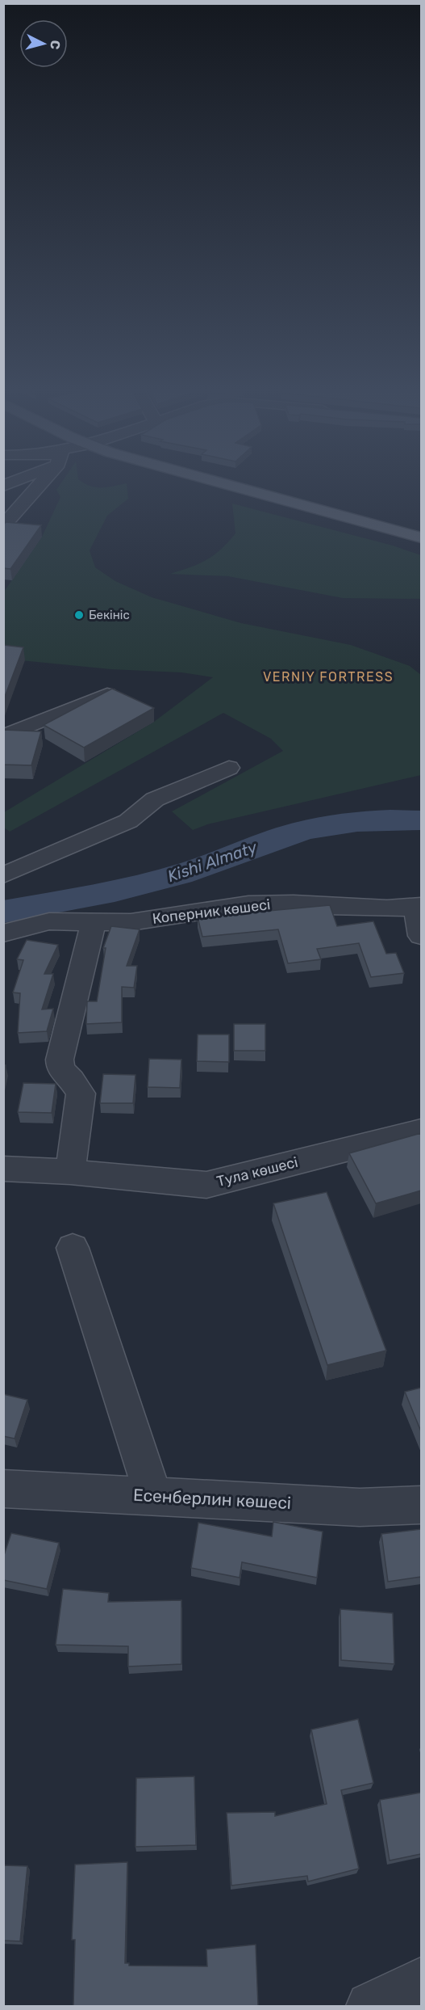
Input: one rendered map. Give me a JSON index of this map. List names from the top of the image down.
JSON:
{
  "streets": {
    "street": ["Коперник көшесі", "Тула көшесі", "Есенберлин көшесі"]
  },
  "districts": ["VERNIY FORTRESS"],
  "water": ["Kіshі Almaty"],
  "places": ["Бекініс"],
  "north": "right"
}
